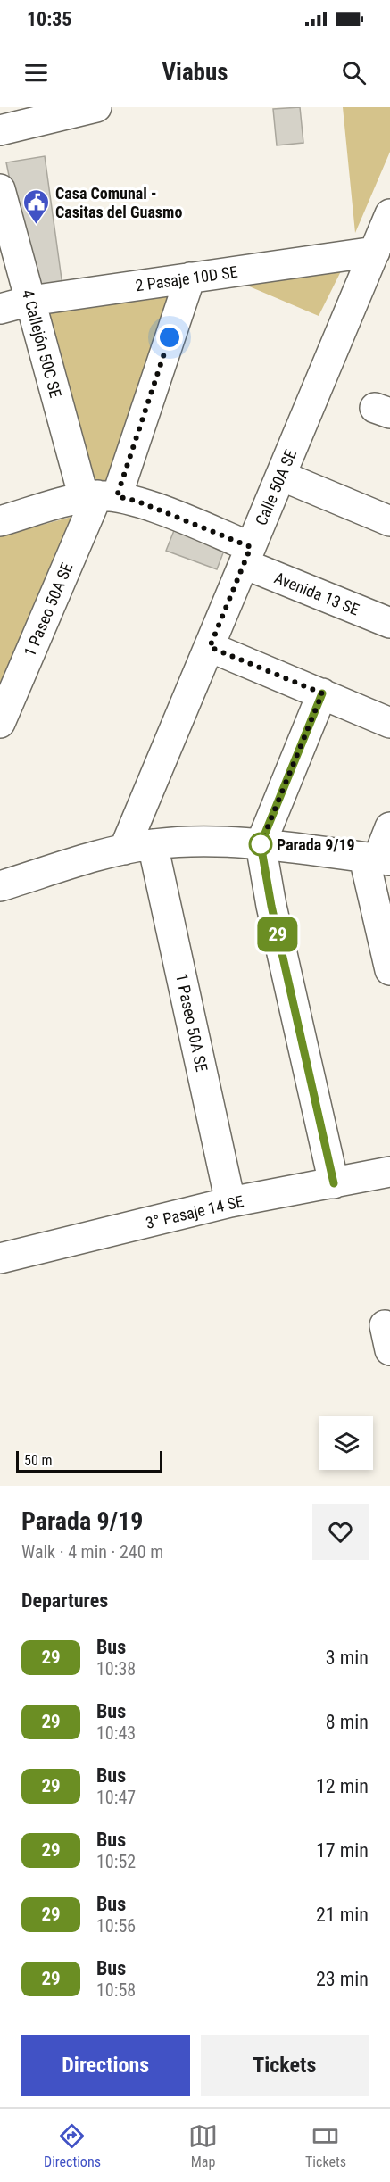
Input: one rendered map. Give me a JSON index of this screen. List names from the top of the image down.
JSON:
{
  "streets": {
    "street": [
      "2 Pasaje 10D SE",
      "4 Callejón 50C SE",
      "Calle 50A SE",
      "Avenida 13 SE",
      "1 Paseo 50A SE",
      "3° Pasaje 14 SE"
    ]
  },
  "crossings": [
    ["2 Pasaje 10D SE", "4 Callejón 50C SE"],
    ["2 Pasaje 10D SE", "Calle 50A SE"],
    ["2 Pasaje 10D SE", "1 Paseo 50A SE"],
    ["4 Callejón 50C SE", "Avenida 13 SE"],
    ["4 Callejón 50C SE", "1 Paseo 50A SE"],
    ["Calle 50A SE", "Avenida 13 SE"],
    ["Avenida 13 SE", "1 Paseo 50A SE"],
    ["1 Paseo 50A SE", "3° Pasaje 14 SE"]
  ],
  "places": {
    "public building": ["Casa Comunal - Casitas del Guasmo"],
    "other": ["Parada 9/19"]
  },
  "lines": ["bus line 29"],
  "scale_bar": "50 m",
  "page": {
    "status": "10:35",
    "header": "Viabus",
    "on_map": "29",
    "scale": "50 m",
    "heading": [
      ["Parada 9/19", "Walk · 4 min · 240 m"],
      "Departures"
    ],
    "list": [
      {
        "mark": "29",
        "name": "Bus",
        "note": "10:38",
        "value": "3 min"
      },
      {
        "mark": "29",
        "name": "Bus",
        "note": "10:43",
        "value": "8 min"
      },
      {
        "mark": "29",
        "name": "Bus",
        "note": "10:47",
        "value": "12 min"
      },
      {
        "mark": "29",
        "name": "Bus",
        "note": "10:52",
        "value": "17 min"
      },
      {
        "mark": "29",
        "name": "Bus",
        "note": "10:56",
        "value": "21 min"
      },
      {
        "mark": "29",
        "name": "Bus",
        "note": "10:58",
        "value": "23 min"
      }
    ],
    "buttons": ["Directions", "Tickets"],
    "tabs": ["Directions", "Map", "Tickets"]
  }
}
